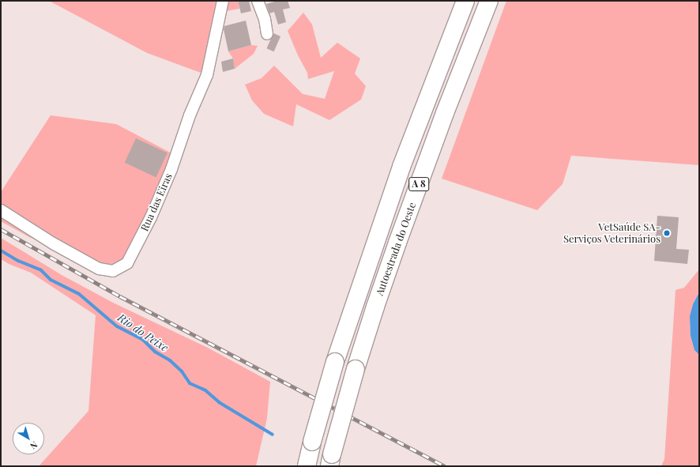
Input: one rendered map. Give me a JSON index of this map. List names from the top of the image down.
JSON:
{
  "streets": {
    "highway": ["A 8", "Autoestrada do Oeste"],
    "street": ["Rua das Eiras"]
  },
  "water": ["Rio do Peixe"],
  "places": ["VetSaúde SA- Serviços Veterinários"],
  "north": "bottom right"
}
